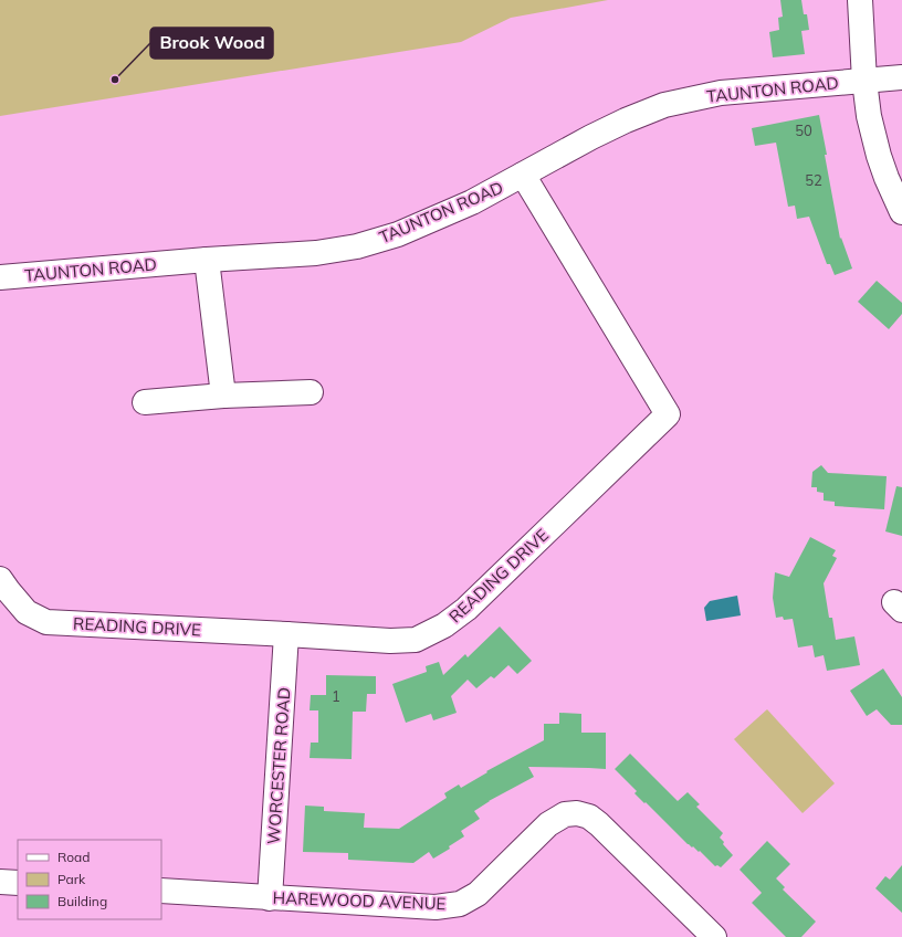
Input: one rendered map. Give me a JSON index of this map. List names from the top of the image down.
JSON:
{
  "streets": {
    "street": [
      "TAUNTON ROAD",
      "READING DRIVE",
      "WORCESTER ROAD",
      "HAREWOOD AVENUE"
    ]
  },
  "crossings": [
    ["TAUNTON ROAD", "READING DRIVE"],
    ["READING DRIVE", "WORCESTER ROAD"],
    ["WORCESTER ROAD", "HAREWOOD AVENUE"]
  ],
  "places": ["Brook Wood"],
  "house_numbers": ["50", "52", "1"],
  "legend": ["Road", "Park", "Building"]
}
